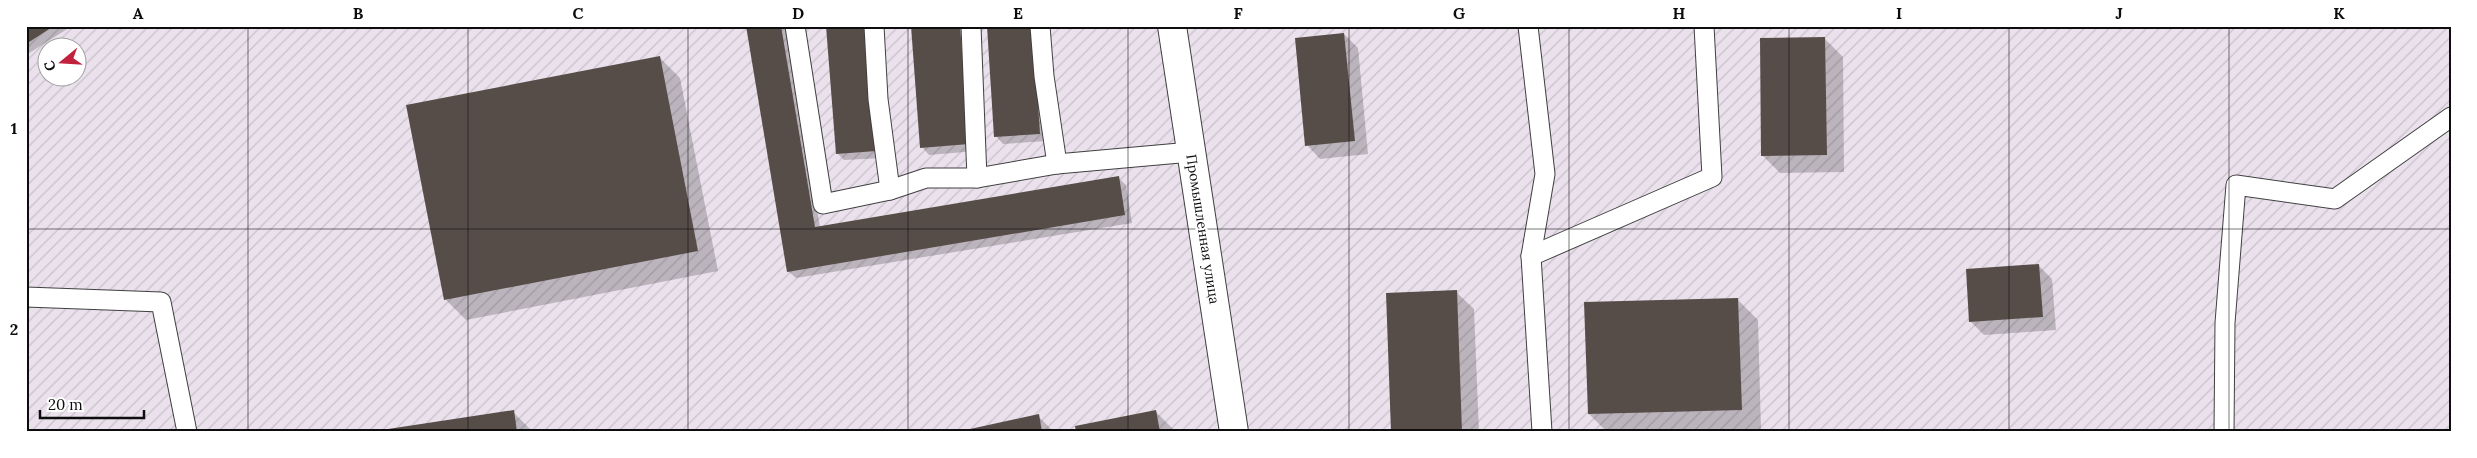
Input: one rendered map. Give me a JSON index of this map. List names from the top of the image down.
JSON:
{
  "streets": {
    "street": ["Промышленная улица"]
  },
  "scale_bar": "20 m",
  "north": "left",
  "grid": {
    "columns": [
      "A",
      "B",
      "C",
      "D",
      "E",
      "F",
      "G",
      "H",
      "I",
      "J",
      "K"
    ],
    "rows": ["1", "2"]
  }
}
